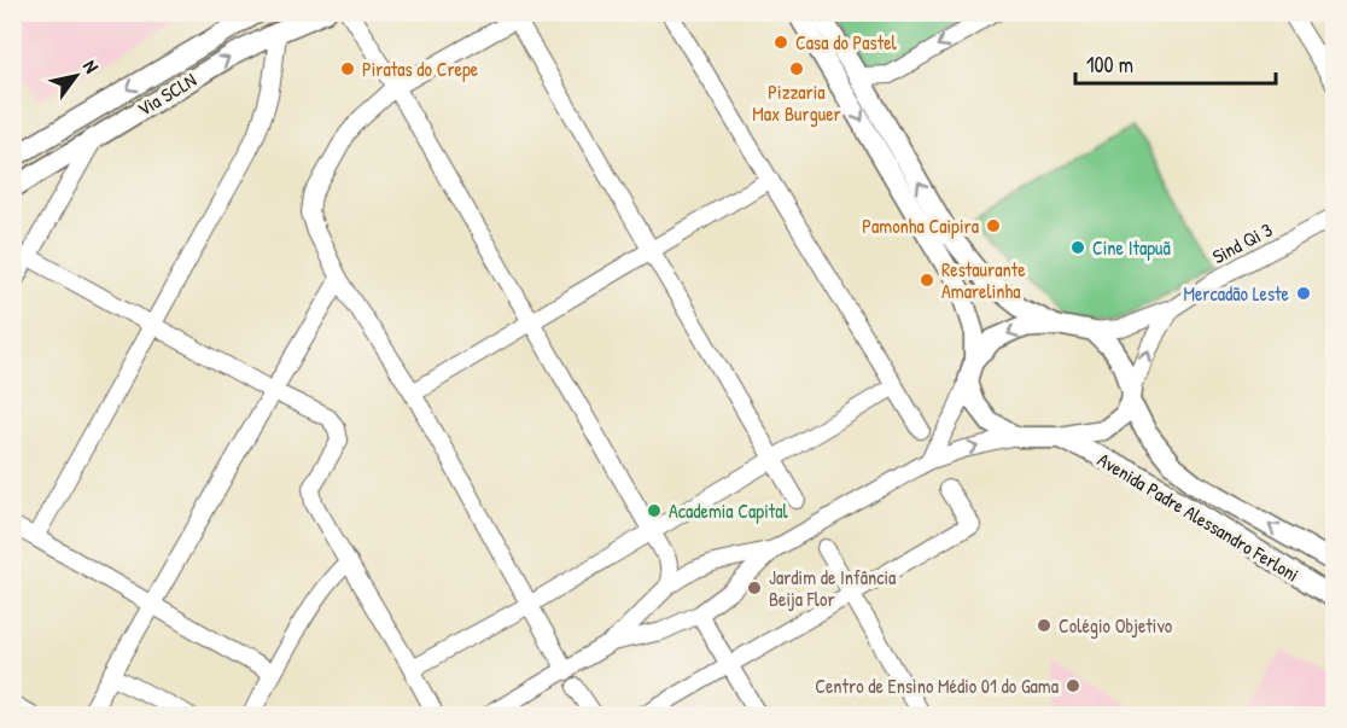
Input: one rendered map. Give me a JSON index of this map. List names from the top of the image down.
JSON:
{
  "streets": {
    "main road": ["Via SCLN", "Avenida Padre Alessandro Ferloni"],
    "street": ["Sind Qi 3"]
  },
  "places": [
    "Casa do Pastel",
    "Piratas do Crepe",
    "Pizzaria Max Burguer",
    "Pamonha Caipira",
    "Cine Itapuã",
    "Restaurante Amarelinha",
    "Mercadão Leste",
    "Academia Capital",
    "Jardim de Infância Beija Flor",
    "Colégio Objetivo",
    "Centro de Ensino Médio 01 do Gama"
  ],
  "scale_bar": "100 m",
  "north": "top right"
}
